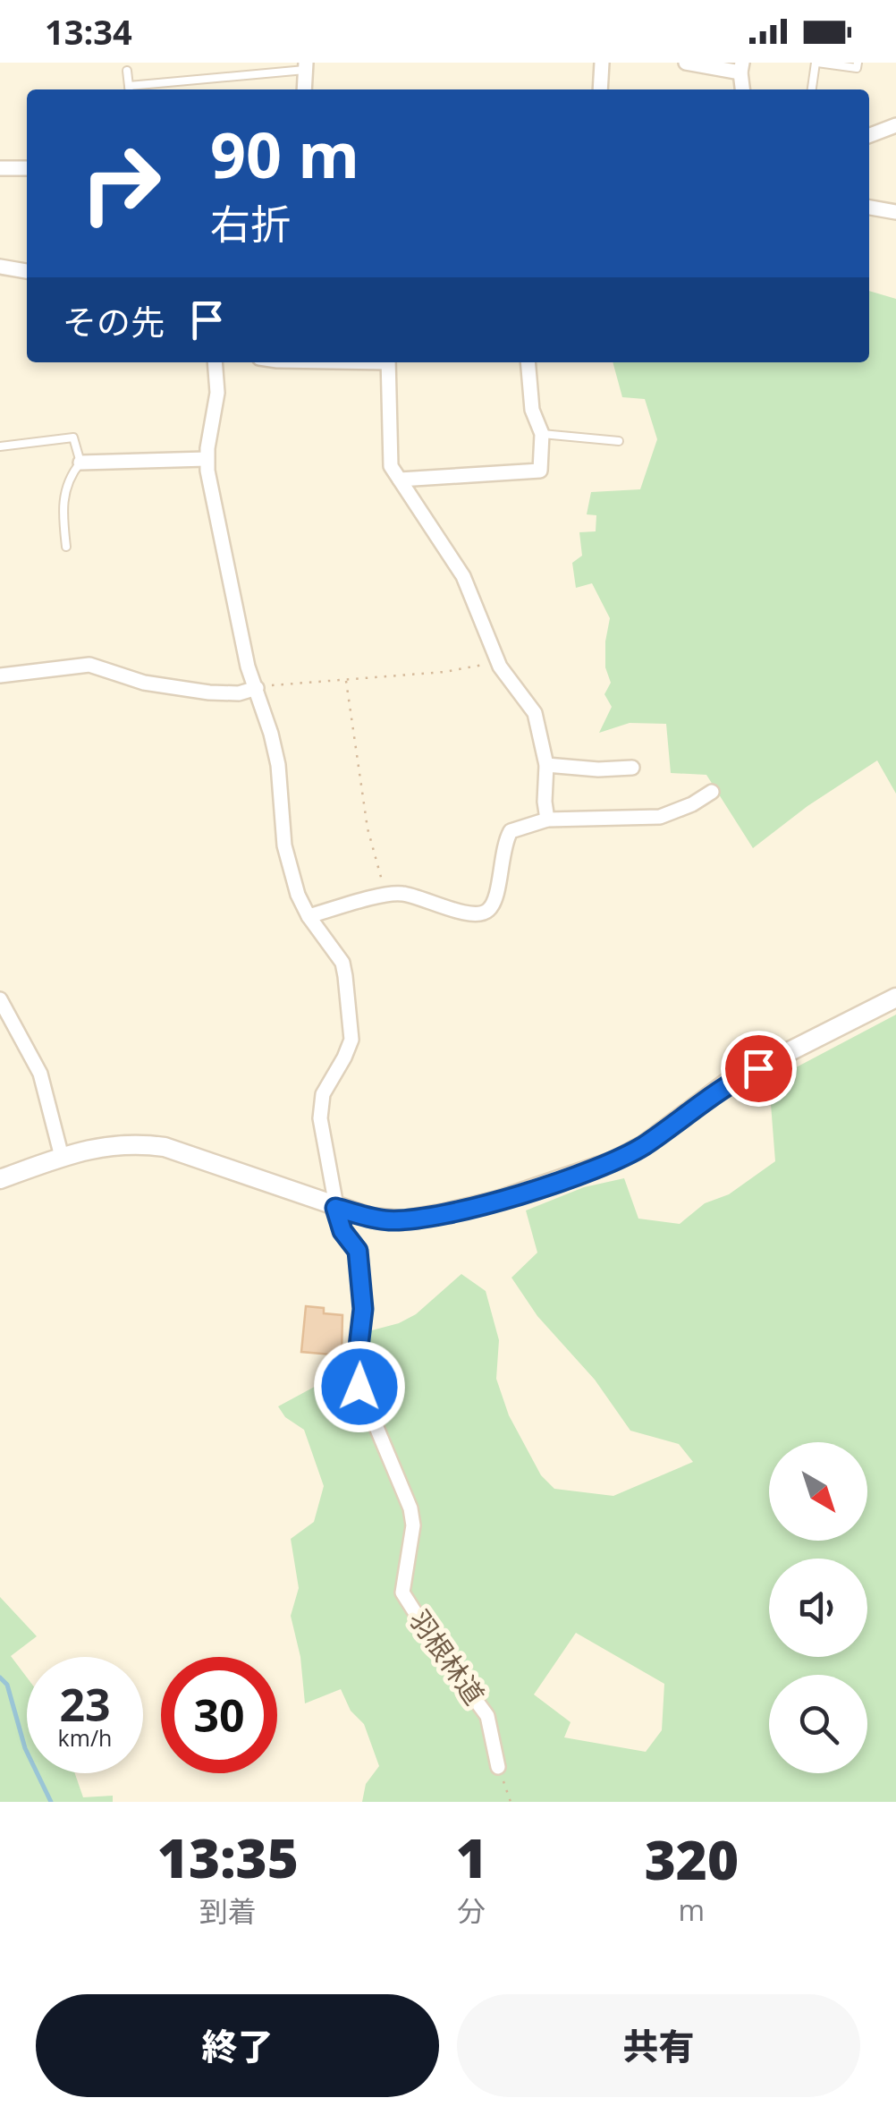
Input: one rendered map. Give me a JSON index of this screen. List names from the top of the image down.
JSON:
{
  "streets": {
    "street": ["羽根林道"]
  },
  "north": "bottom right",
  "page": {
    "status": "13:34",
    "turn": ["90 m", "右折"],
    "then": "その先",
    "speed": "23 km/h",
    "limit": "30",
    "eta": [
      "13:35",
      "到着",
      "1",
      "分",
      "320",
      "m"
    ],
    "buttons": ["終了", "共有"]
  }
}
